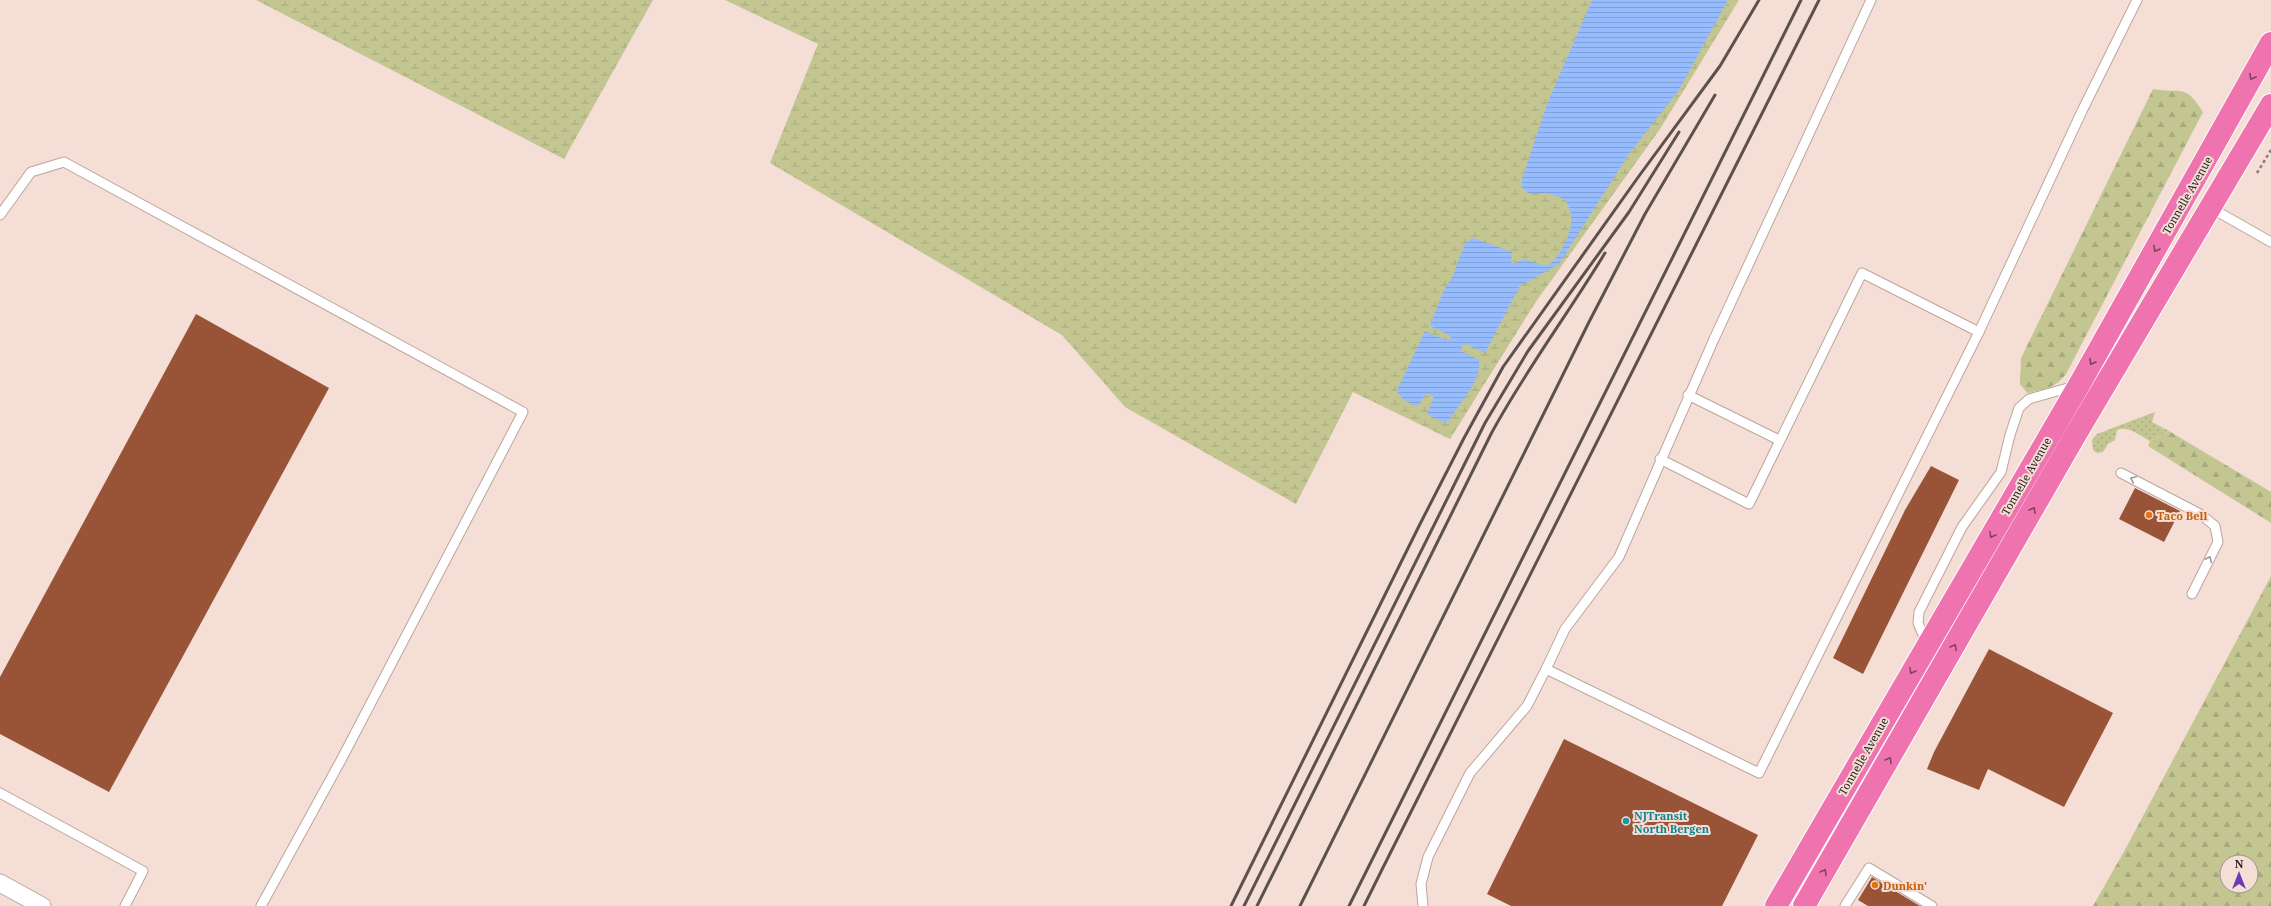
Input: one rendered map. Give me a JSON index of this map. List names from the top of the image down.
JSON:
{
  "streets": {
    "highway": ["Tonnelle Avenue"]
  },
  "places": ["Taco Bell", "NJTransit North Bergen", "Dunkin'"],
  "north": "top"
}
